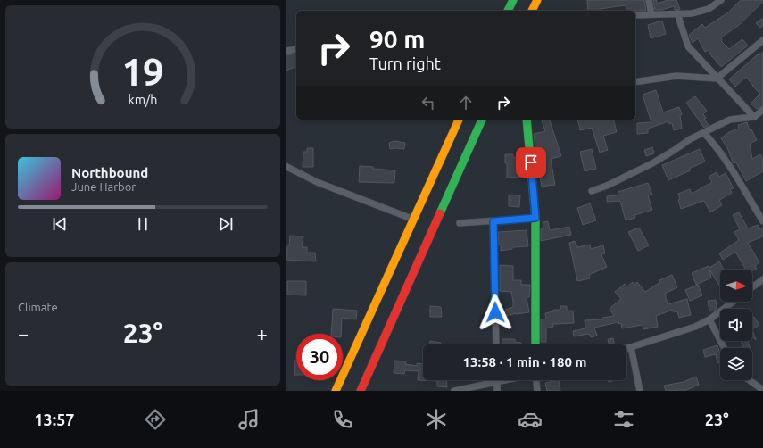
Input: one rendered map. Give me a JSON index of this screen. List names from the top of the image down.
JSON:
{
  "north": "right",
  "page": {
    "turn": ["90 m", "Turn right"],
    "song": ["Northbound", "June Harbor"],
    "tile": "Climate",
    "heat": ["−", "23°", "+"],
    "limit": "30",
    "trip": "13:58 · 1 min · 180 m",
    "tabs": ["13:57", "23°"],
    "gauge": ["19", "km/h"]
  }
}
